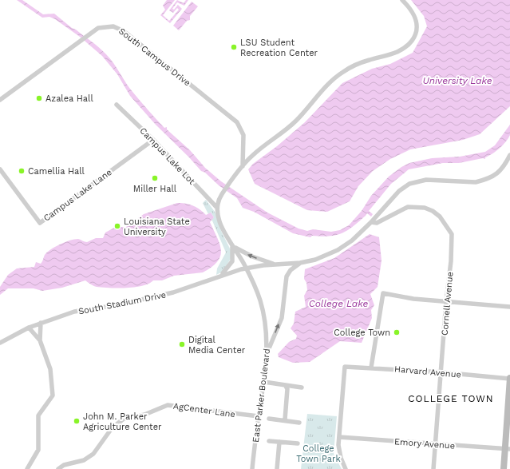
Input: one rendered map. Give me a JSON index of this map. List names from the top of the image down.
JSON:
{
  "streets": {
    "street": [
      "South Campus Drive",
      "Campus Lake Lot",
      "Campus Lake Lane",
      "South Stadium Drive",
      "Cornell Avenue",
      "Harvard Avenue",
      "East Parker Boulevard",
      "AgCenter Lane",
      "Emory Avenue"
    ]
  },
  "crossings": [
    ["Campus Lake Lot", "Campus Lake Lane"],
    ["Campus Lake Lot", "East Parker Boulevard"],
    ["South Stadium Drive", "Cornell Avenue"],
    ["South Stadium Drive", "East Parker Boulevard"],
    ["Cornell Avenue", "Harvard Avenue"],
    ["Cornell Avenue", "Emory Avenue"],
    ["Harvard Avenue", "Emory Avenue"],
    ["East Parker Boulevard", "AgCenter Lane"]
  ],
  "districts": ["COLLEGE TOWN"],
  "water": ["University Lake", "College Lake"],
  "parks": ["College Town Park"],
  "places": [
    "LSU Student Recreation Center",
    "Azalea Hall",
    "Camellia Hall",
    "Miller Hall",
    "Louisiana State University",
    "College Town",
    "Digital Media Center",
    "John M. Parker Agriculture Center"
  ]
}
